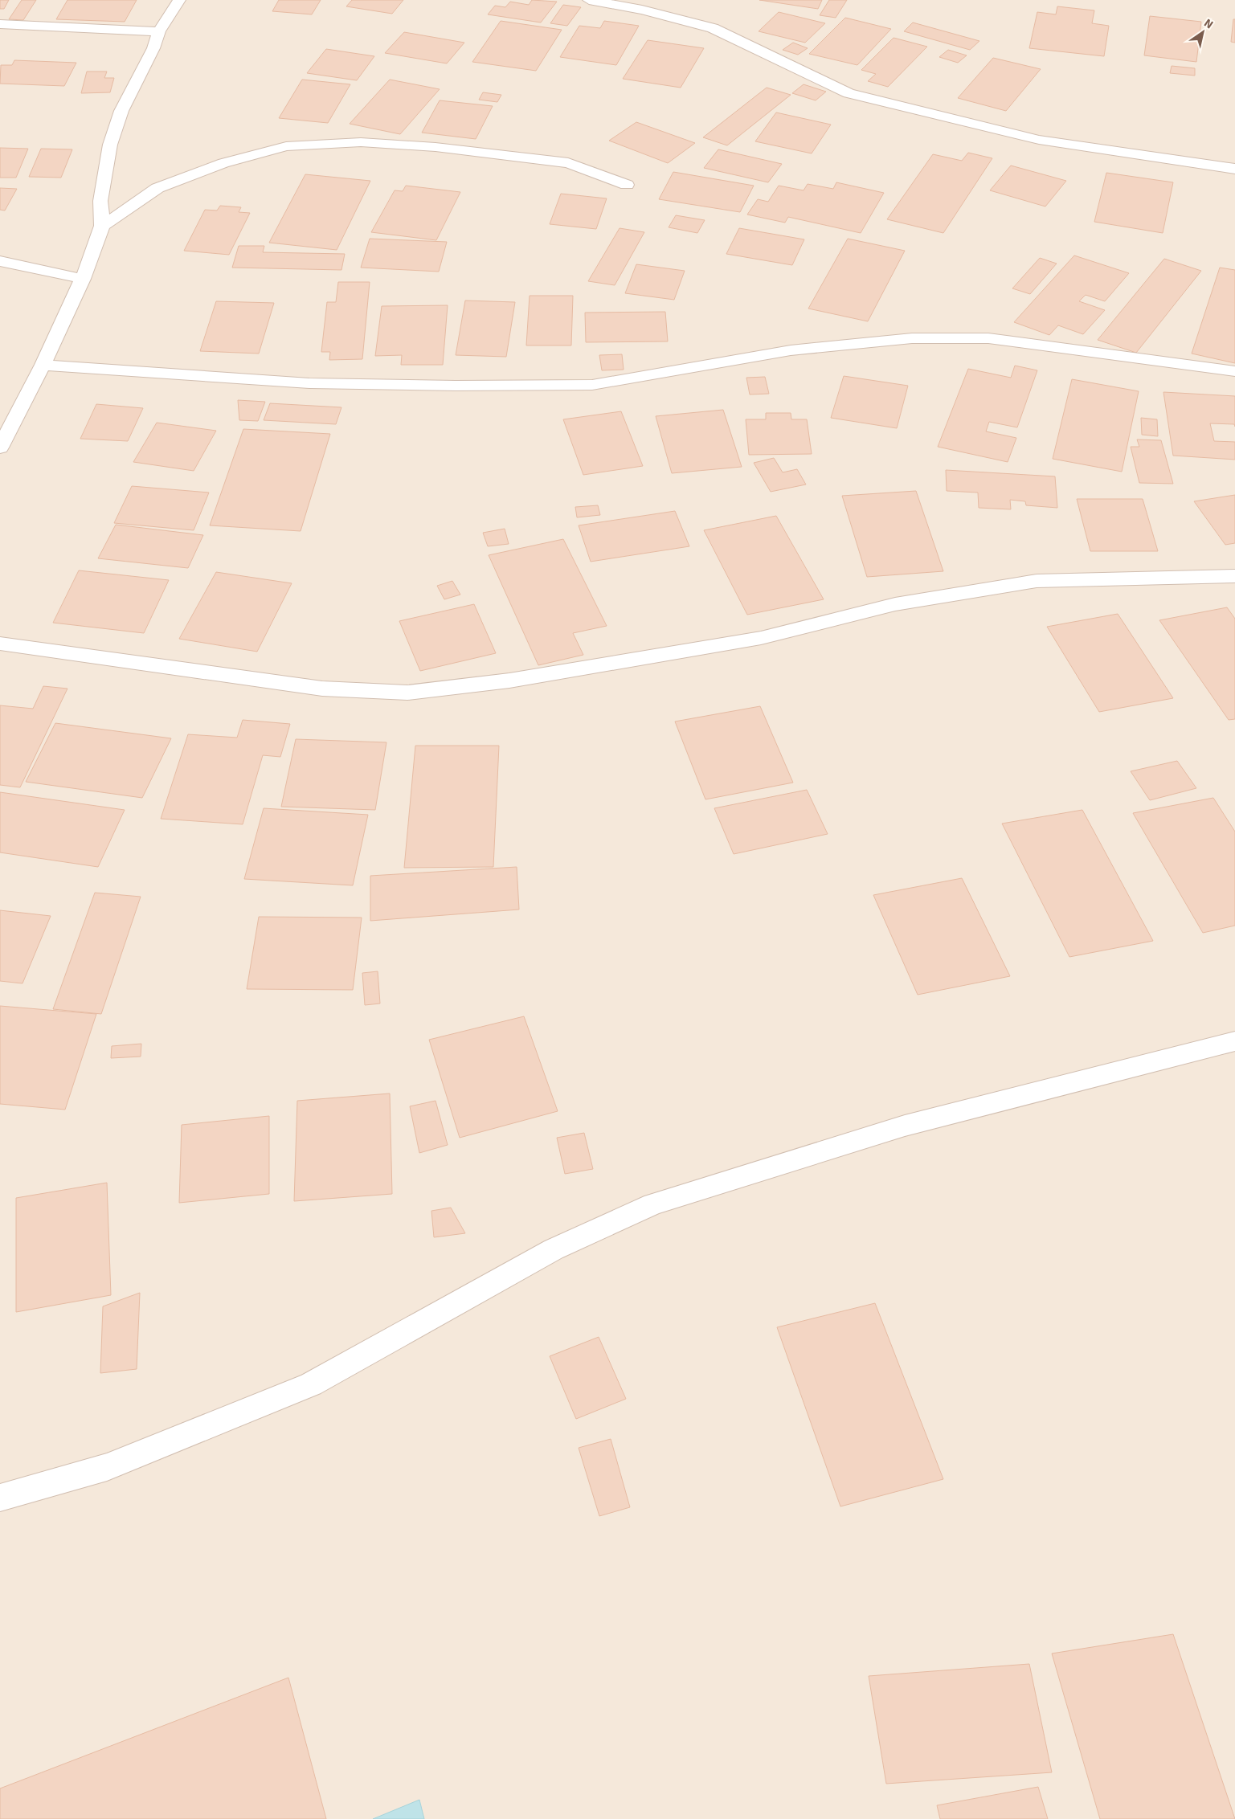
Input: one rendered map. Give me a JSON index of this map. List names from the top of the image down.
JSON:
{
  "north": "top right"
}
